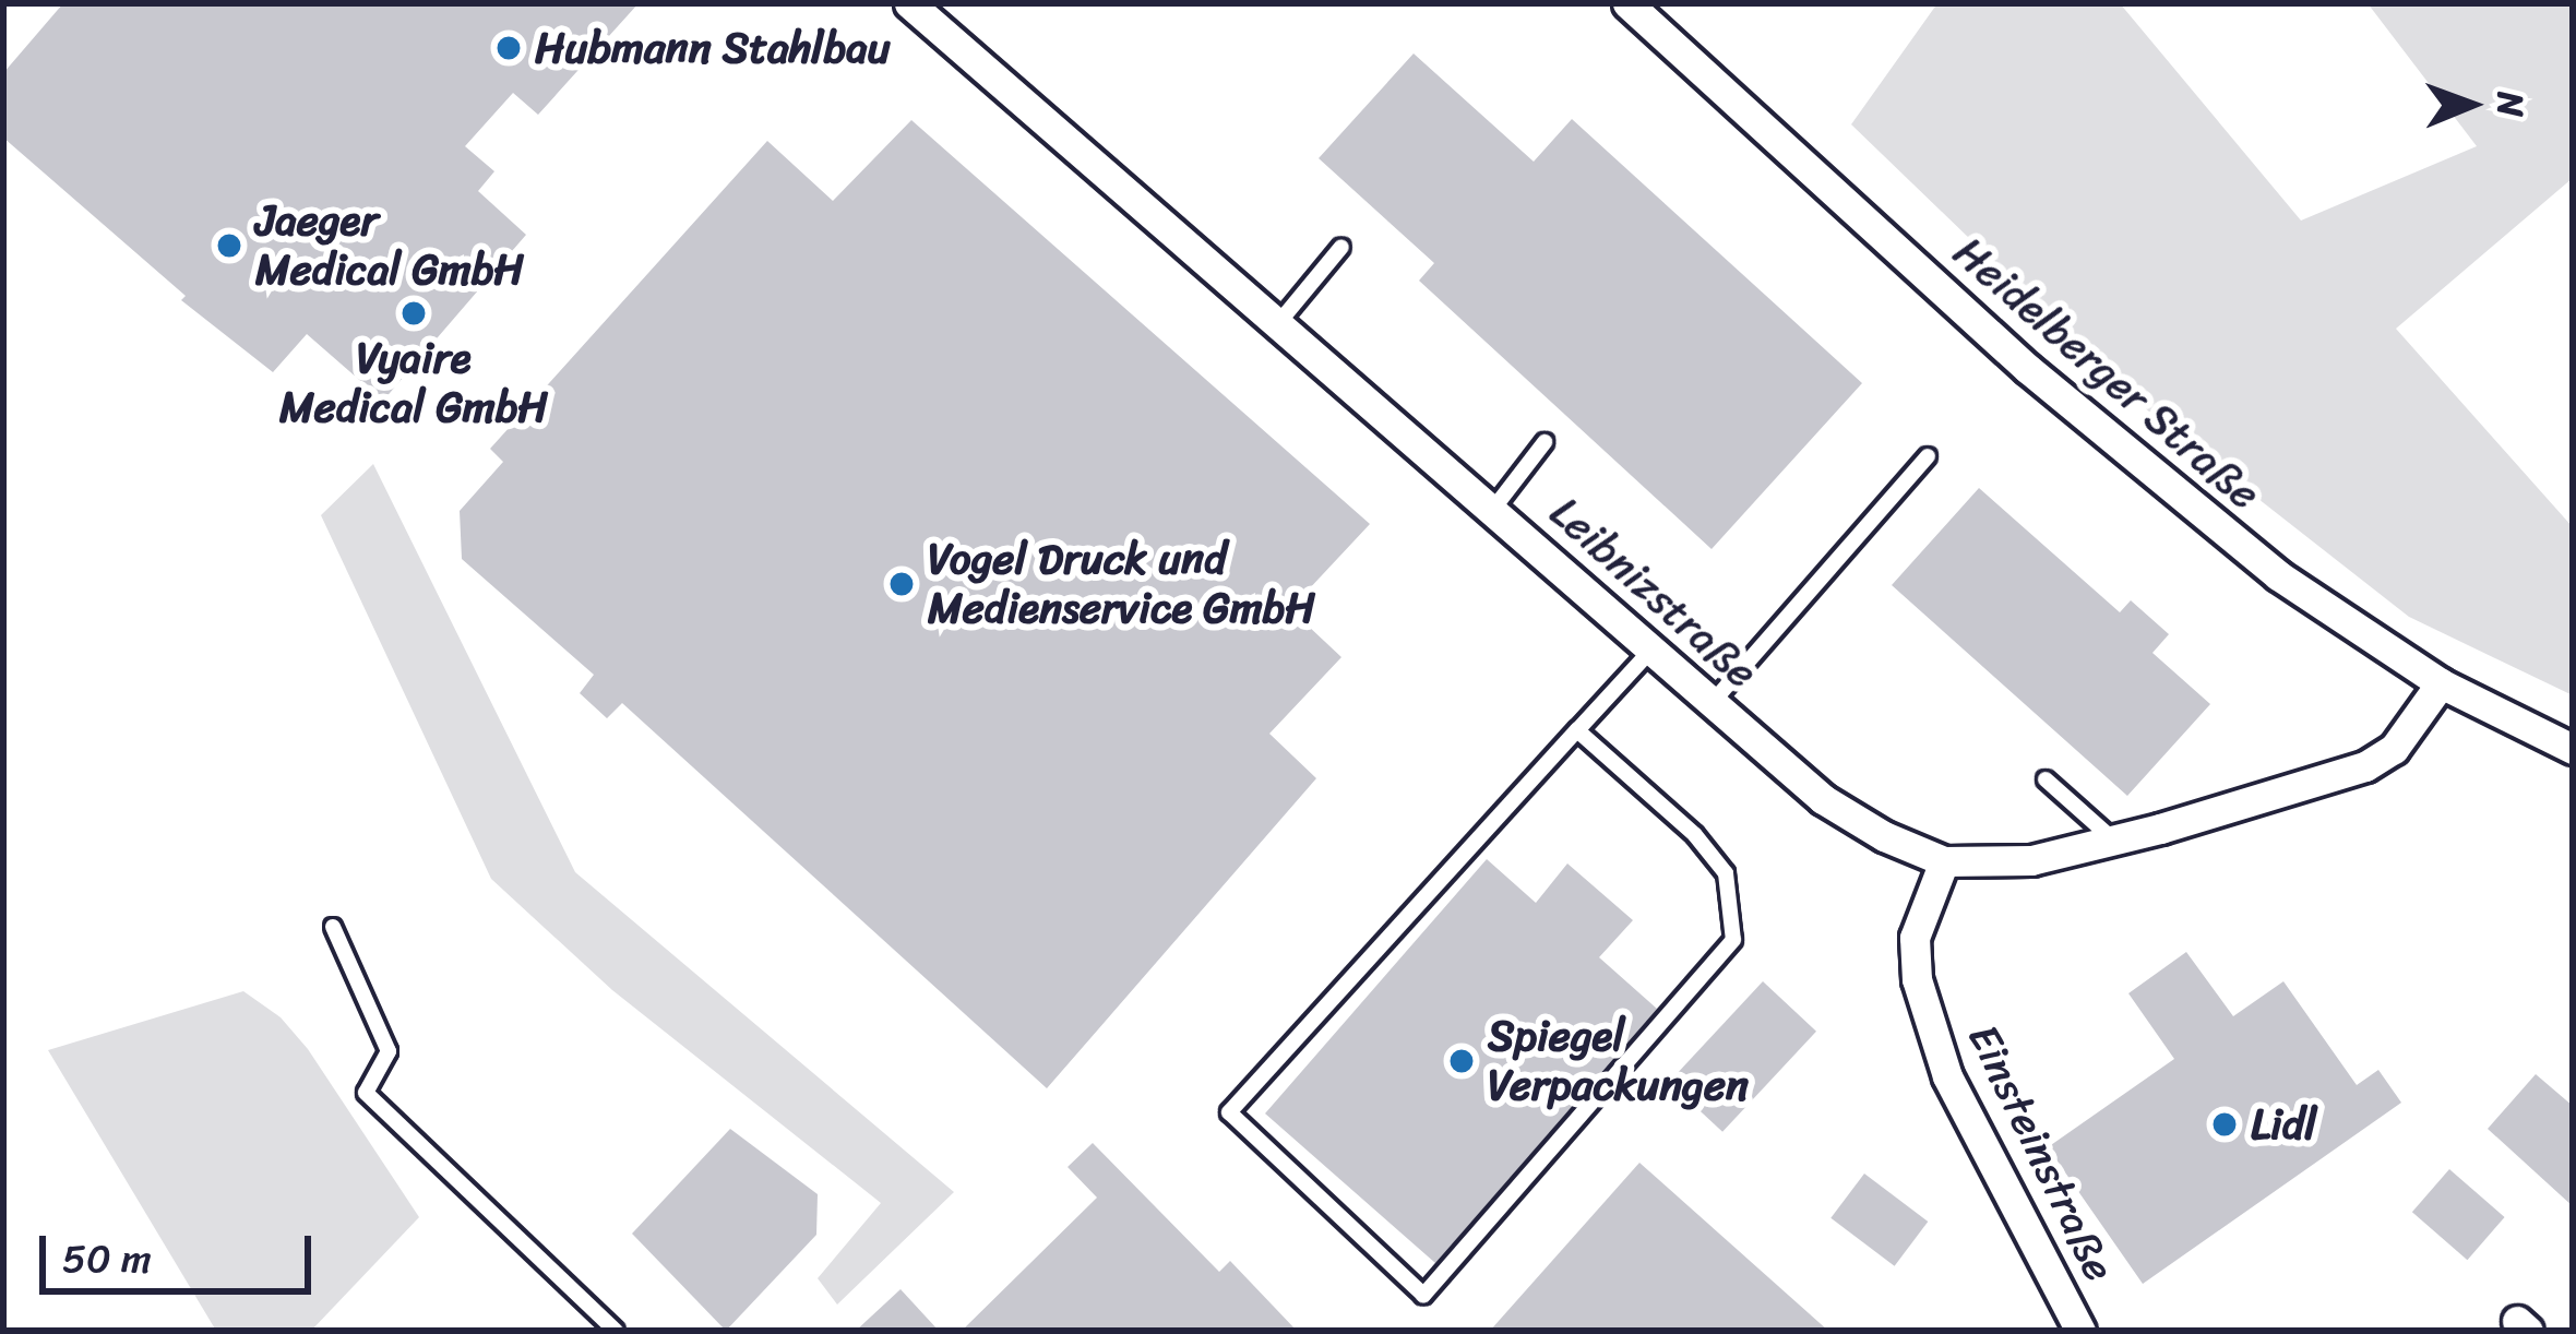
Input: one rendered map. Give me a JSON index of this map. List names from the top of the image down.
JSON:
{
  "streets": {
    "street": ["Heidelberger Straße", "Leibnizstraße", "Einsteinstraße"]
  },
  "crossings": [
    ["Heidelberger Straße", "Leibnizstraße"],
    ["Leibnizstraße", "Einsteinstraße"]
  ],
  "places": [
    "Hubmann Stahlbau",
    "Jaeger Medical GmbH",
    "Vyaire Medical GmbH",
    "Vogel Druck und Medienservice GmbH",
    "Spiegel Verpackungen",
    "Lidl"
  ],
  "scale_bar": "50 m",
  "north": "right"
}
